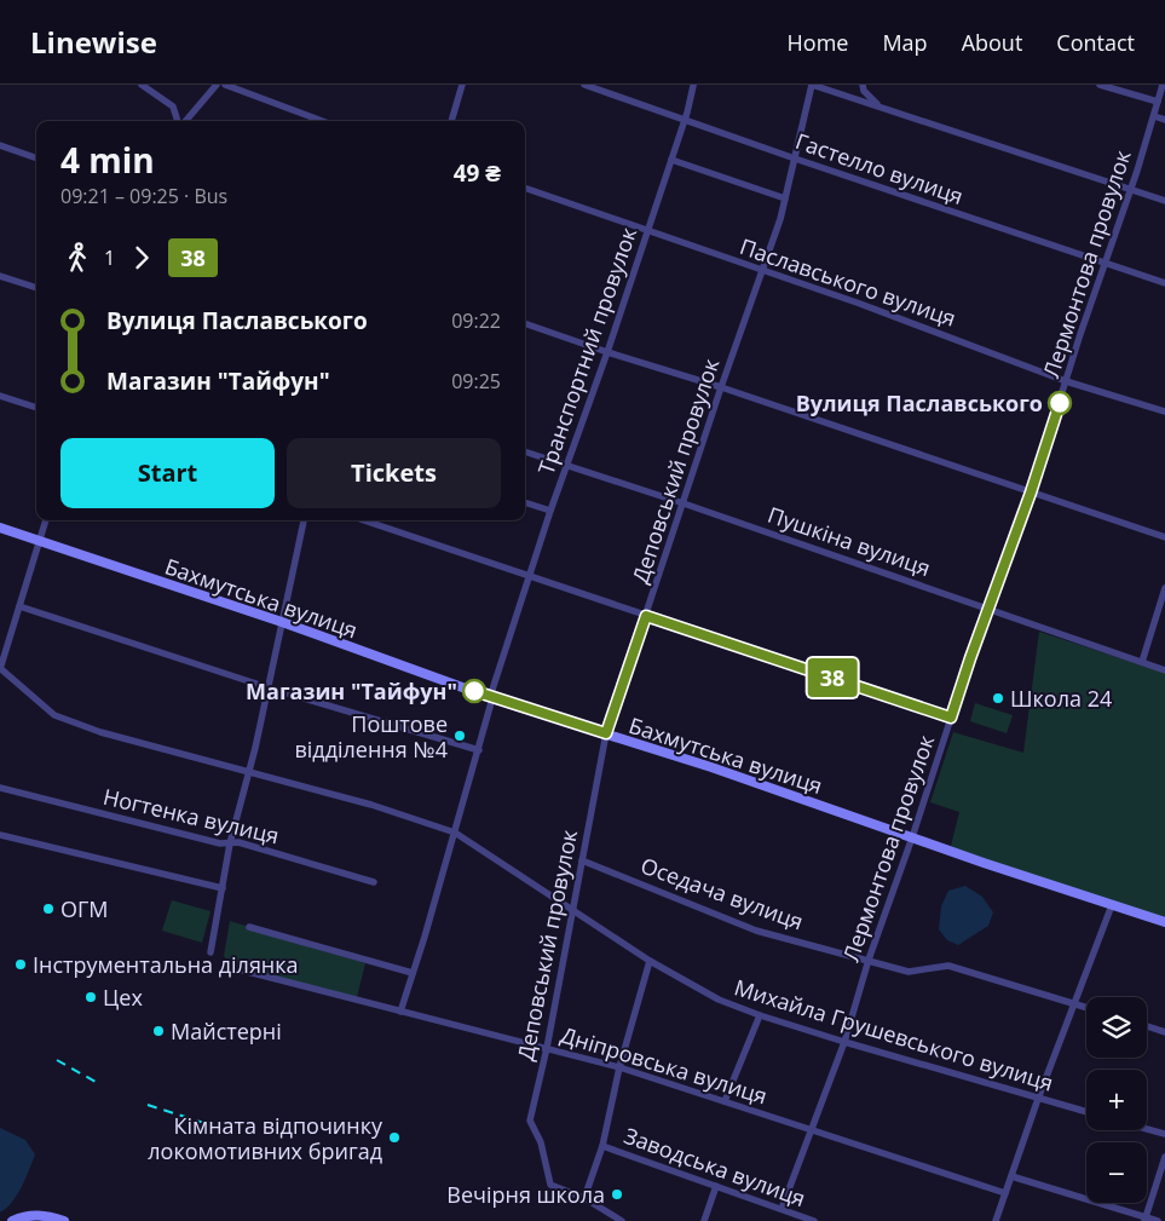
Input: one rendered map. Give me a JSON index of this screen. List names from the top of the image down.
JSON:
{
  "streets": {
    "street": [
      "Гастелло вулиця",
      "Лермонтова провулок",
      "Паславського вулиця",
      "Транспортний провулок",
      "Деповський провулок",
      "Пушкіна вулиця",
      "Бахмутська вулиця",
      "Ногтенка вулиця",
      "Оседача вулиця",
      "Михайла Грушевського вулиця",
      "Дніпровська вулиця",
      "Заводська вулиця"
    ]
  },
  "crossings": [
    ["Гастелло вулиця", "Лермонтова провулок"],
    ["Гастелло вулиця", "Транспортний провулок"],
    ["Гастелло вулиця", "Деповський провулок"],
    ["Лермонтова провулок", "Паславського вулиця"],
    ["Лермонтова провулок", "Пушкіна вулиця"],
    ["Лермонтова провулок", "Бахмутська вулиця"],
    ["Лермонтова провулок", "Оседача вулиця"],
    ["Лермонтова провулок", "Михайла Грушевського вулиця"],
    ["Лермонтова провулок", "Дніпровська вулиця"],
    ["Лермонтова провулок", "Заводська вулиця"],
    ["Паславського вулиця", "Транспортний провулок"],
    ["Паславського вулиця", "Деповський провулок"],
    ["Транспортний провулок", "Пушкіна вулиця"],
    ["Транспортний провулок", "Бахмутська вулиця"],
    ["Транспортний провулок", "Михайла Грушевського вулиця"],
    ["Транспортний провулок", "Дніпровська вулиця"],
    ["Деповський провулок", "Пушкіна вулиця"],
    ["Деповський провулок", "Бахмутська вулиця"],
    ["Деповський провулок", "Оседача вулиця"],
    ["Деповський провулок", "Михайла Грушевського вулиця"],
    ["Деповський провулок", "Дніпровська вулиця"]
  ],
  "places": [
    "Вулиця Паславського",
    "Магазин \"Тайфун\"",
    "Школа 24",
    "Поштове відділення №4",
    "ОГМ",
    "Інструментальна ділянка",
    "Цех",
    "Майстерні",
    "Кімната відпочинку локомотивних бригад",
    "Вечірня школа"
  ],
  "lines": ["bus line 38"],
  "page": {
    "header": "Linewise",
    "nav": [
      "Home",
      "Map",
      "About",
      "Contact"
    ],
    "on_map": "38",
    "heading": ["4 min", "09:21 – 09:25 · Bus", "49 ₴"],
    "legs": ["1", "38"],
    "list": [
      {
        "name": "Вулиця Паславського",
        "value": "09:22"
      },
      {
        "name": "Магазин \"Тайфун\"",
        "value": "09:25"
      }
    ],
    "buttons": ["Start", "Tickets"],
    "map_buttons": ["+", "−"]
  }
}
